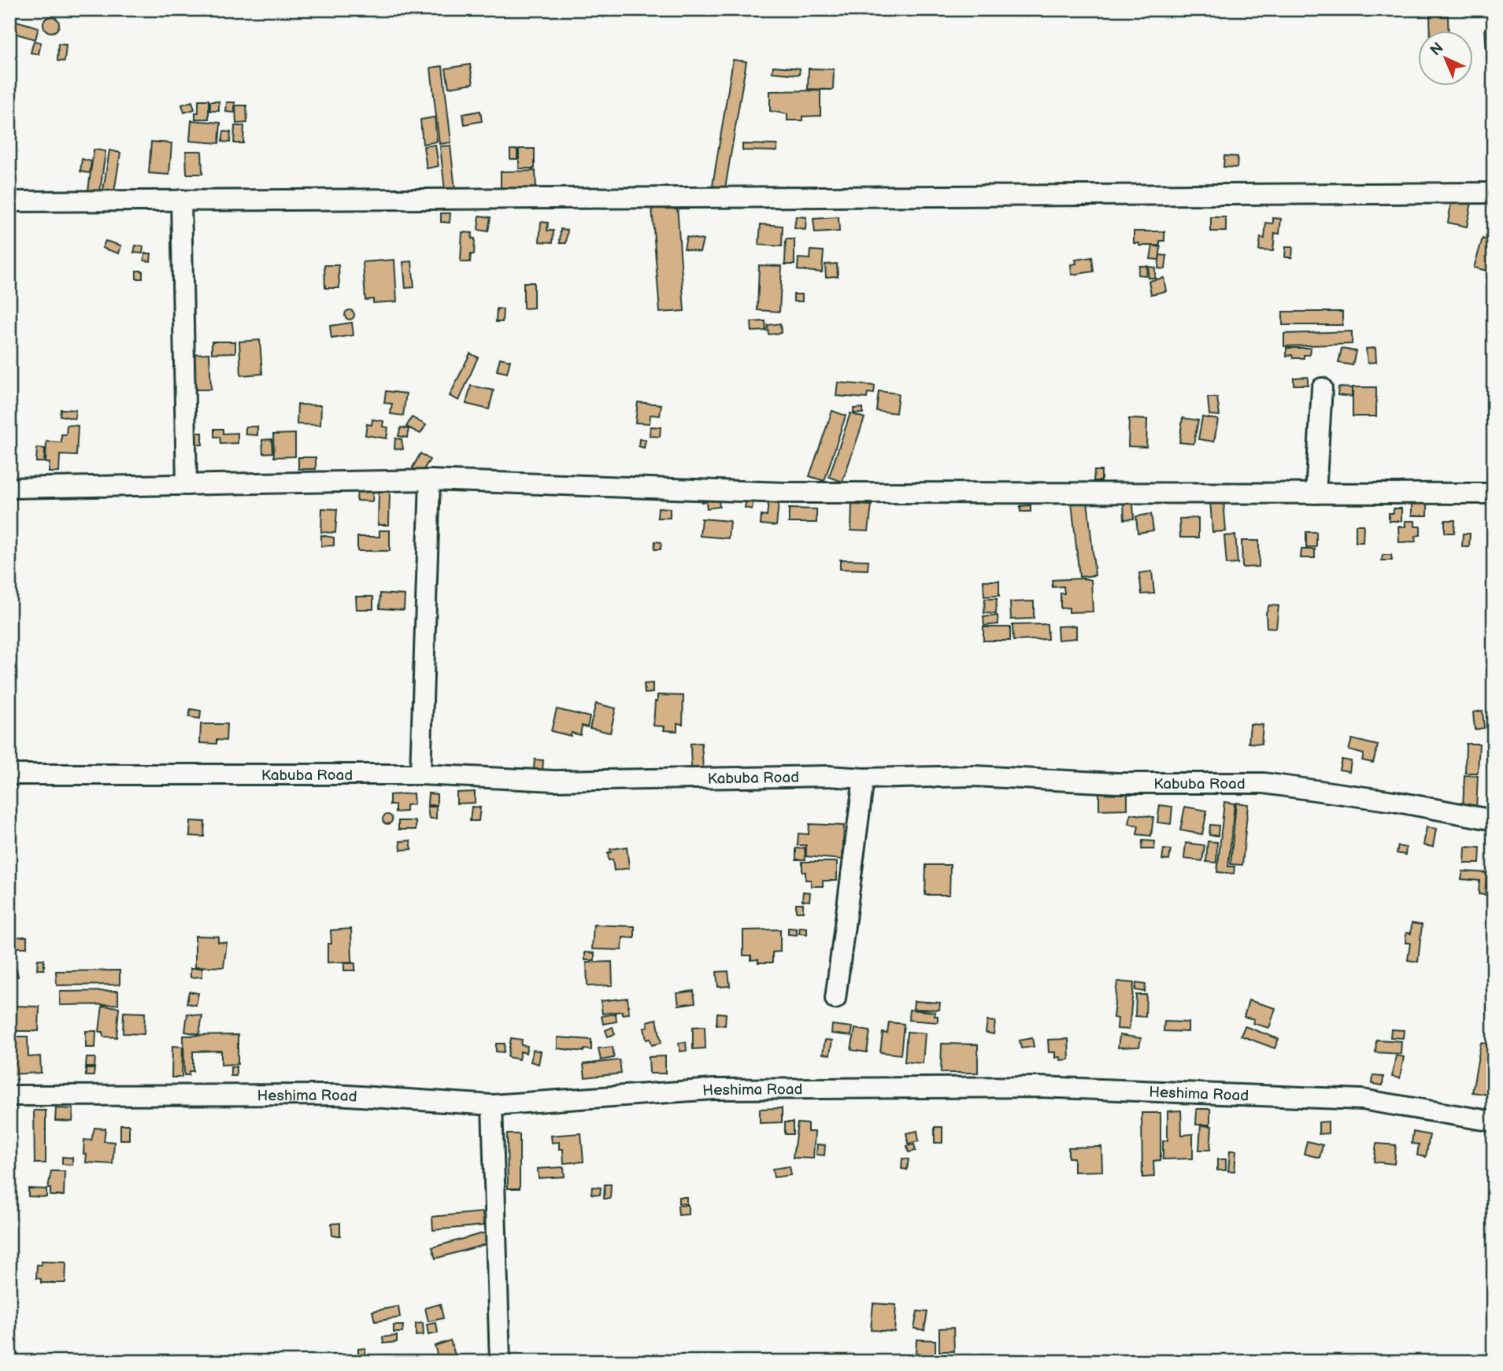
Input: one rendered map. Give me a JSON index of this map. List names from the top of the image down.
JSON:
{
  "streets": {
    "street": ["Kabuba Road", "Heshima Road"]
  },
  "north": "top left"
}
